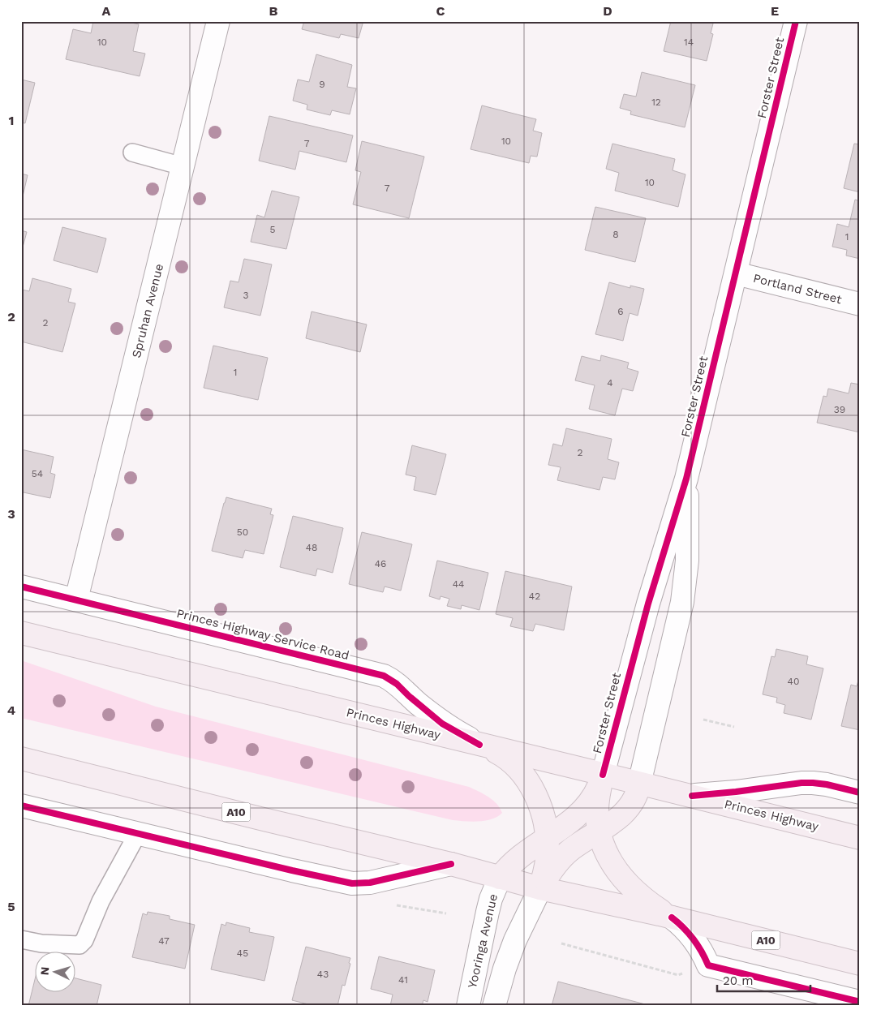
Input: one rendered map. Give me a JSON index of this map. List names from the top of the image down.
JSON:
{
  "streets": {
    "highway": ["Princes Highway", "A10"],
    "street": [
      "Forster Street",
      "Portland Street",
      "Spruhan Avenue",
      "Princes Highway Service Road",
      "Yooringa Avenue"
    ]
  },
  "crossings": [
    ["Forster Street", "Portland Street"],
    ["Forster Street", "Princes Highway"],
    ["Spruhan Avenue", "Princes Highway Service Road"],
    ["Princes Highway Service Road", "Princes Highway"],
    ["A10", "Yooringa Avenue"]
  ],
  "house_numbers": [
    "10",
    "14",
    "9",
    "12",
    "10",
    "7",
    "10",
    "7",
    "5",
    "8",
    "1",
    "3",
    "6",
    "2",
    "1",
    "4",
    "39",
    "2",
    "54",
    "50",
    "48",
    "46",
    "44",
    "42",
    "40",
    "47",
    "45",
    "43",
    "41"
  ],
  "scale_bar": "20 m",
  "north": "left",
  "grid": {
    "columns": [
      "A",
      "B",
      "C",
      "D",
      "E"
    ],
    "rows": [
      "1",
      "2",
      "3",
      "4",
      "5"
    ]
  }
}
